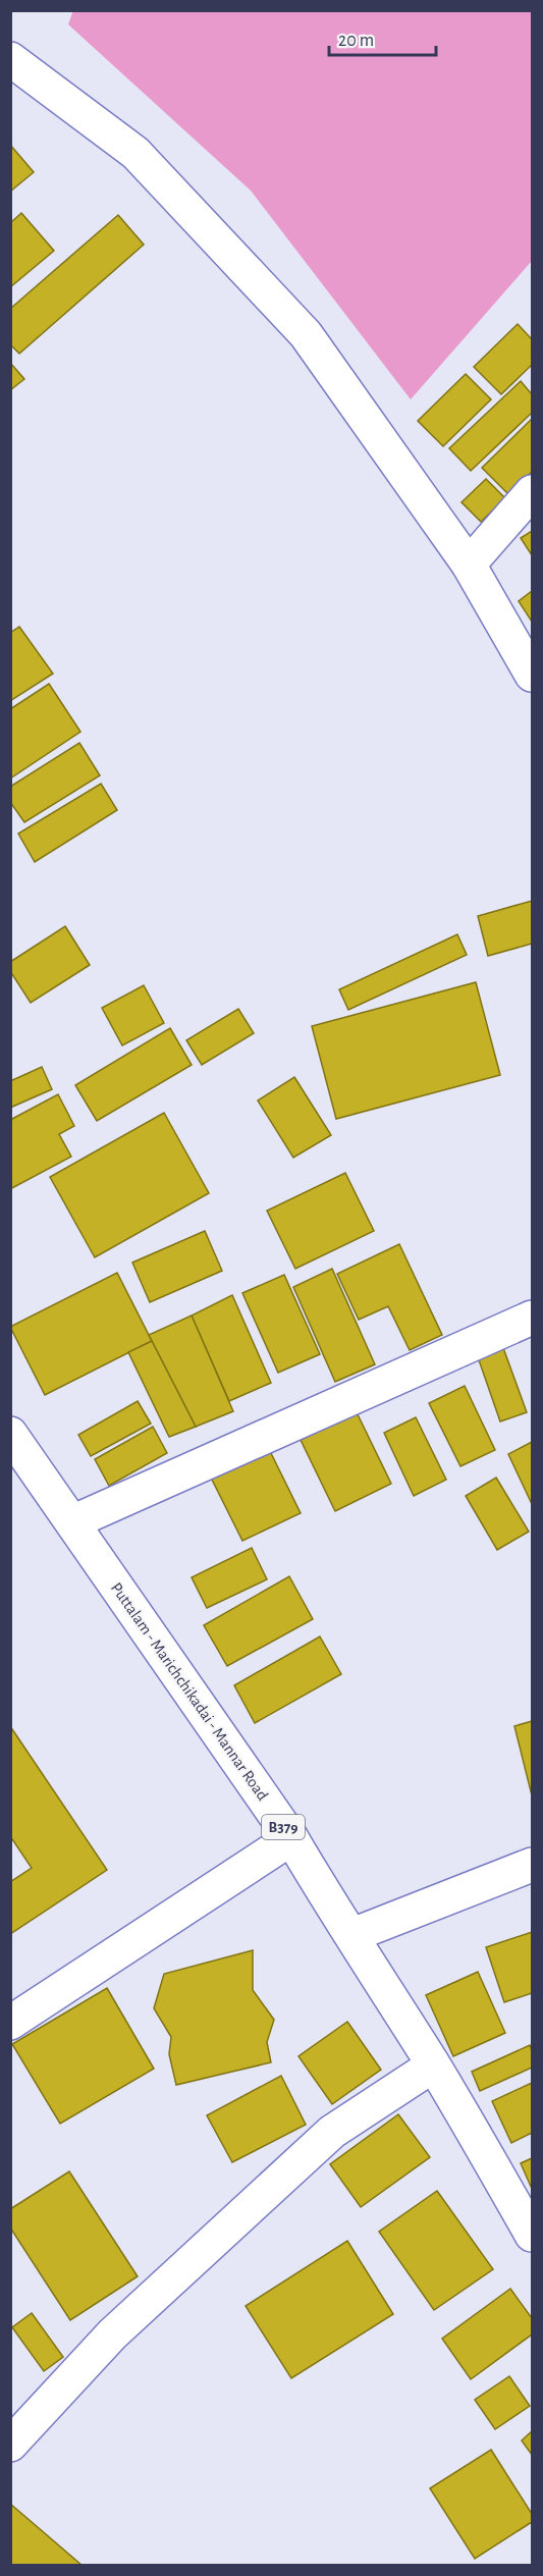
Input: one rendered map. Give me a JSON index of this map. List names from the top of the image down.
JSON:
{
  "streets": {
    "street": ["Puttalam - Marichchikadai - Mannar Road", "B379"]
  },
  "scale_bar": "20 m"
}
